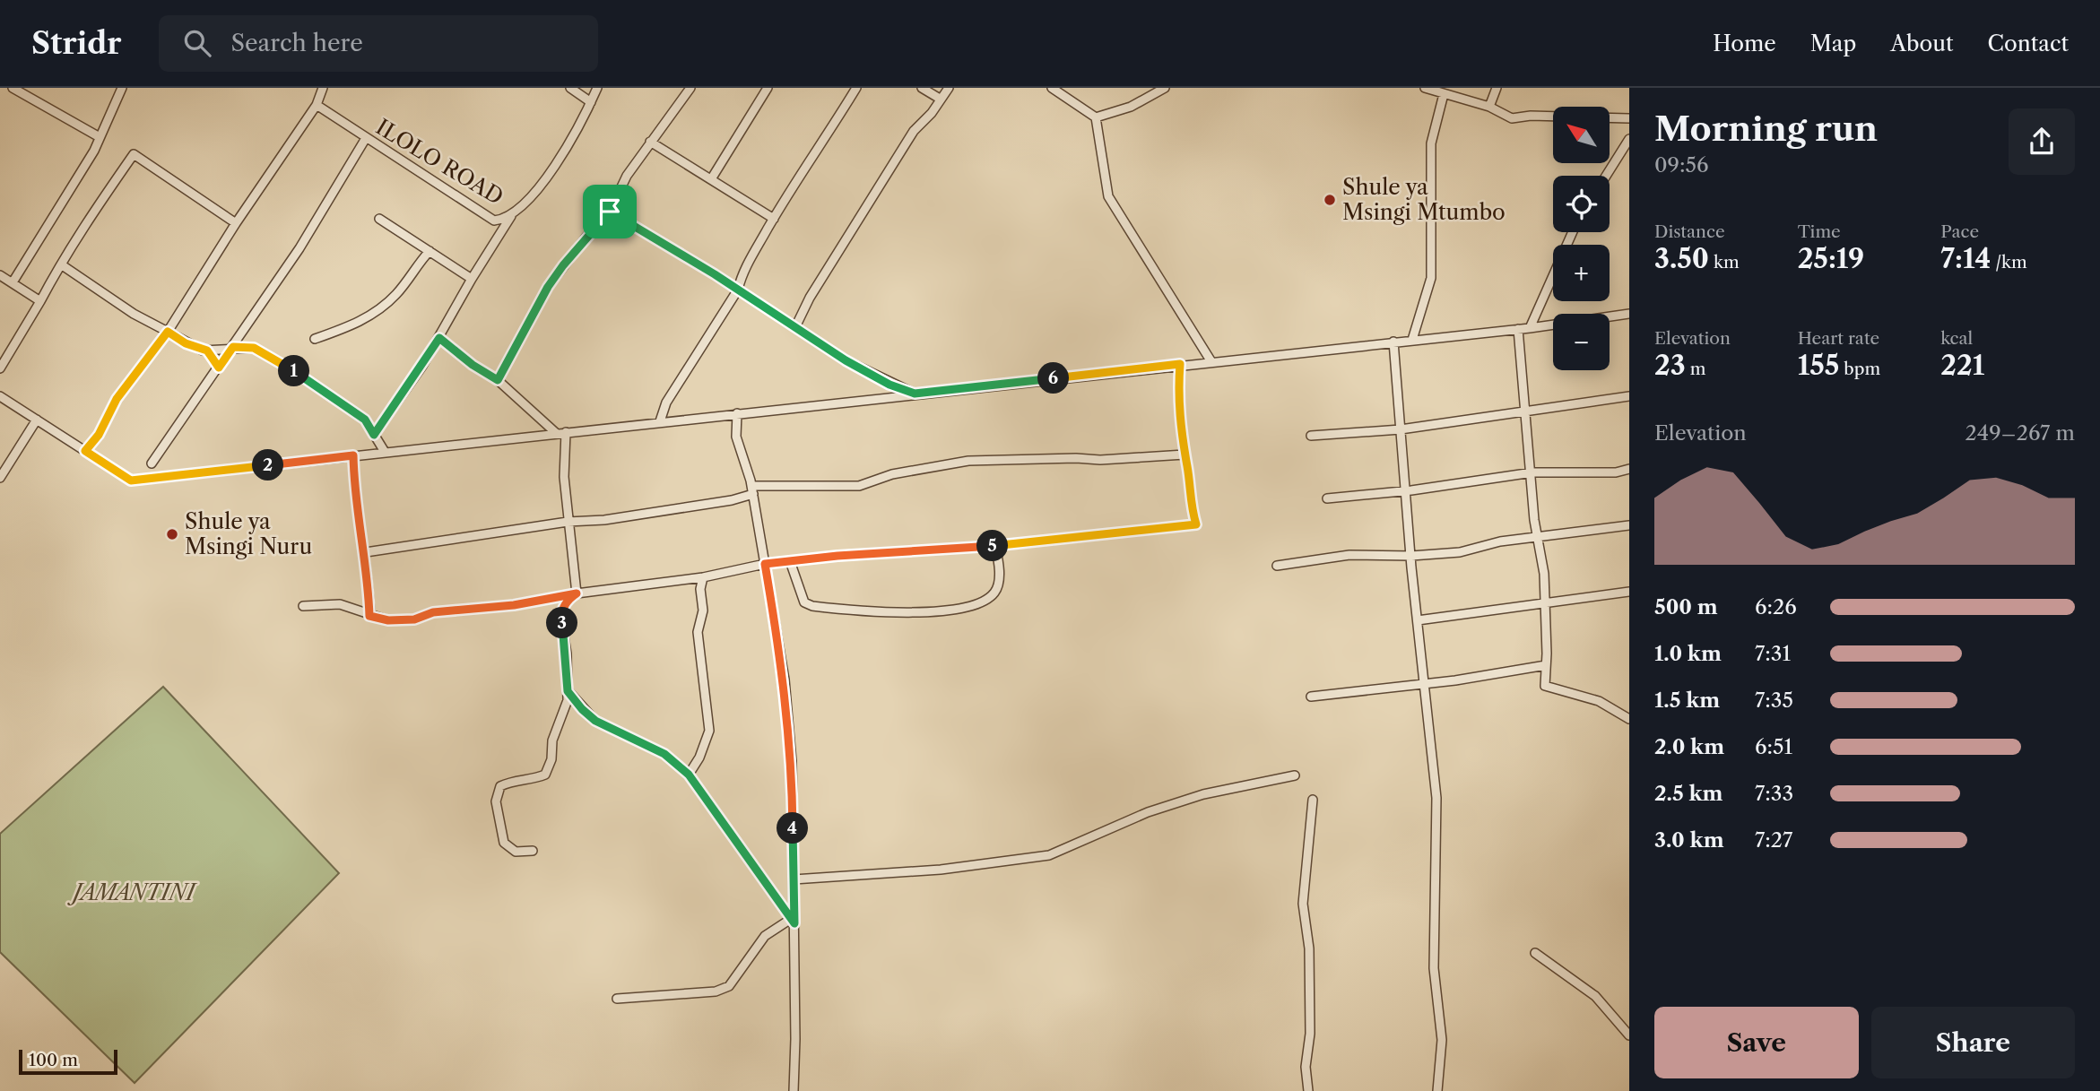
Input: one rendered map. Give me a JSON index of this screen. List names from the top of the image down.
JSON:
{
  "streets": {
    "street": ["ILOLO ROAD"]
  },
  "parks": ["JAMANTINI"],
  "places": ["Shule ya Msingi Mtumbo", "Shule ya Msingi Nuru"],
  "scale_bar": "100 m",
  "north": "top left",
  "page": {
    "header": "Stridr",
    "search": "Search here",
    "nav": [
      "Home",
      "Map",
      "About",
      "Contact"
    ],
    "heading": ["Morning run", "09:56"],
    "map_buttons": ["+", "−"],
    "stats": [
      ["Distance", "3.50 km"],
      ["Time", "25:19"],
      ["Pace", "7:14 /km"],
      ["Elevation", "23 m"],
      ["Heart rate", "155 bpm"],
      ["kcal", "221"]
    ],
    "pins": [
      "1",
      "6",
      "2",
      "5",
      "3",
      "4"
    ],
    "chart": ["Elevation", "249–267 m"],
    "list": [
      {
        "name": "500 m",
        "note": "6:26"
      },
      {
        "name": "1.0 km",
        "note": "7:31"
      },
      {
        "name": "1.5 km",
        "note": "7:35"
      },
      {
        "name": "2.0 km",
        "note": "6:51"
      },
      {
        "name": "2.5 km",
        "note": "7:33"
      },
      {
        "name": "3.0 km",
        "note": "7:27"
      }
    ],
    "buttons": ["Save", "Share"],
    "scale": "100 m"
  }
}
